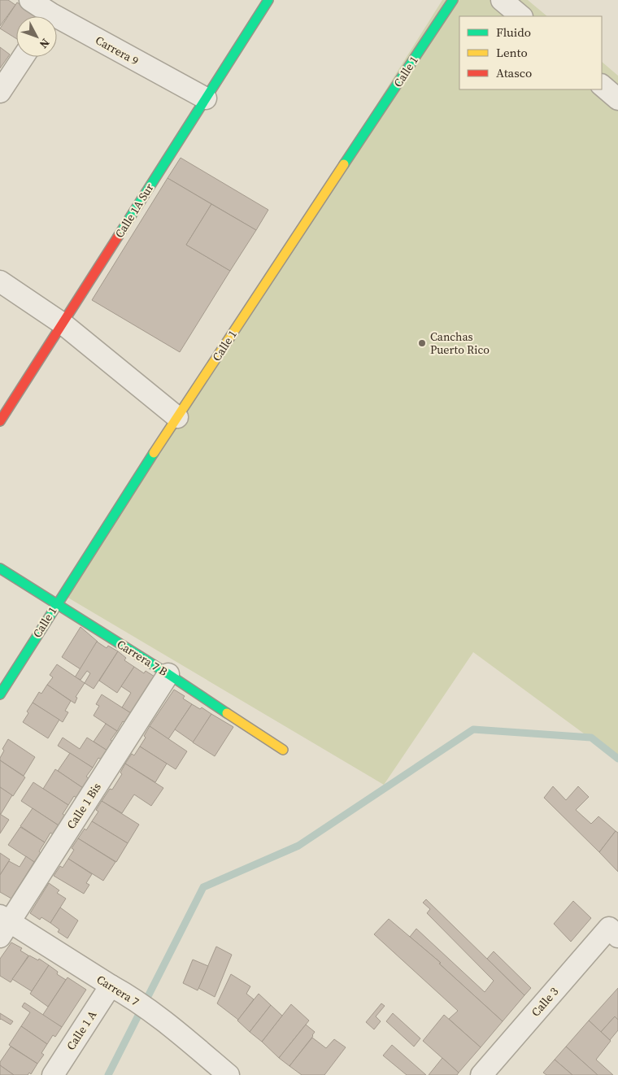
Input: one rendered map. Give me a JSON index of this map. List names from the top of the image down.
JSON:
{
  "streets": {
    "street": [
      "Carrera 9",
      "Calle 1",
      "Calle 1A Sur",
      "Carrera 7 B",
      "Calle 1 Bis",
      "Carrera 7",
      "Calle 3",
      "Calle 1 A"
    ]
  },
  "crossings": [
    ["Carrera 9", "Calle 1A Sur"],
    ["Calle 1", "Carrera 7 B"],
    ["Carrera 7 B", "Calle 1 Bis"],
    ["Calle 1 Bis", "Carrera 7"],
    ["Carrera 7", "Calle 1 A"]
  ],
  "places": ["Canchas Puerto Rico"],
  "legend": ["Fluido", "Lento", "Atasco"],
  "north": "bottom right"
}
